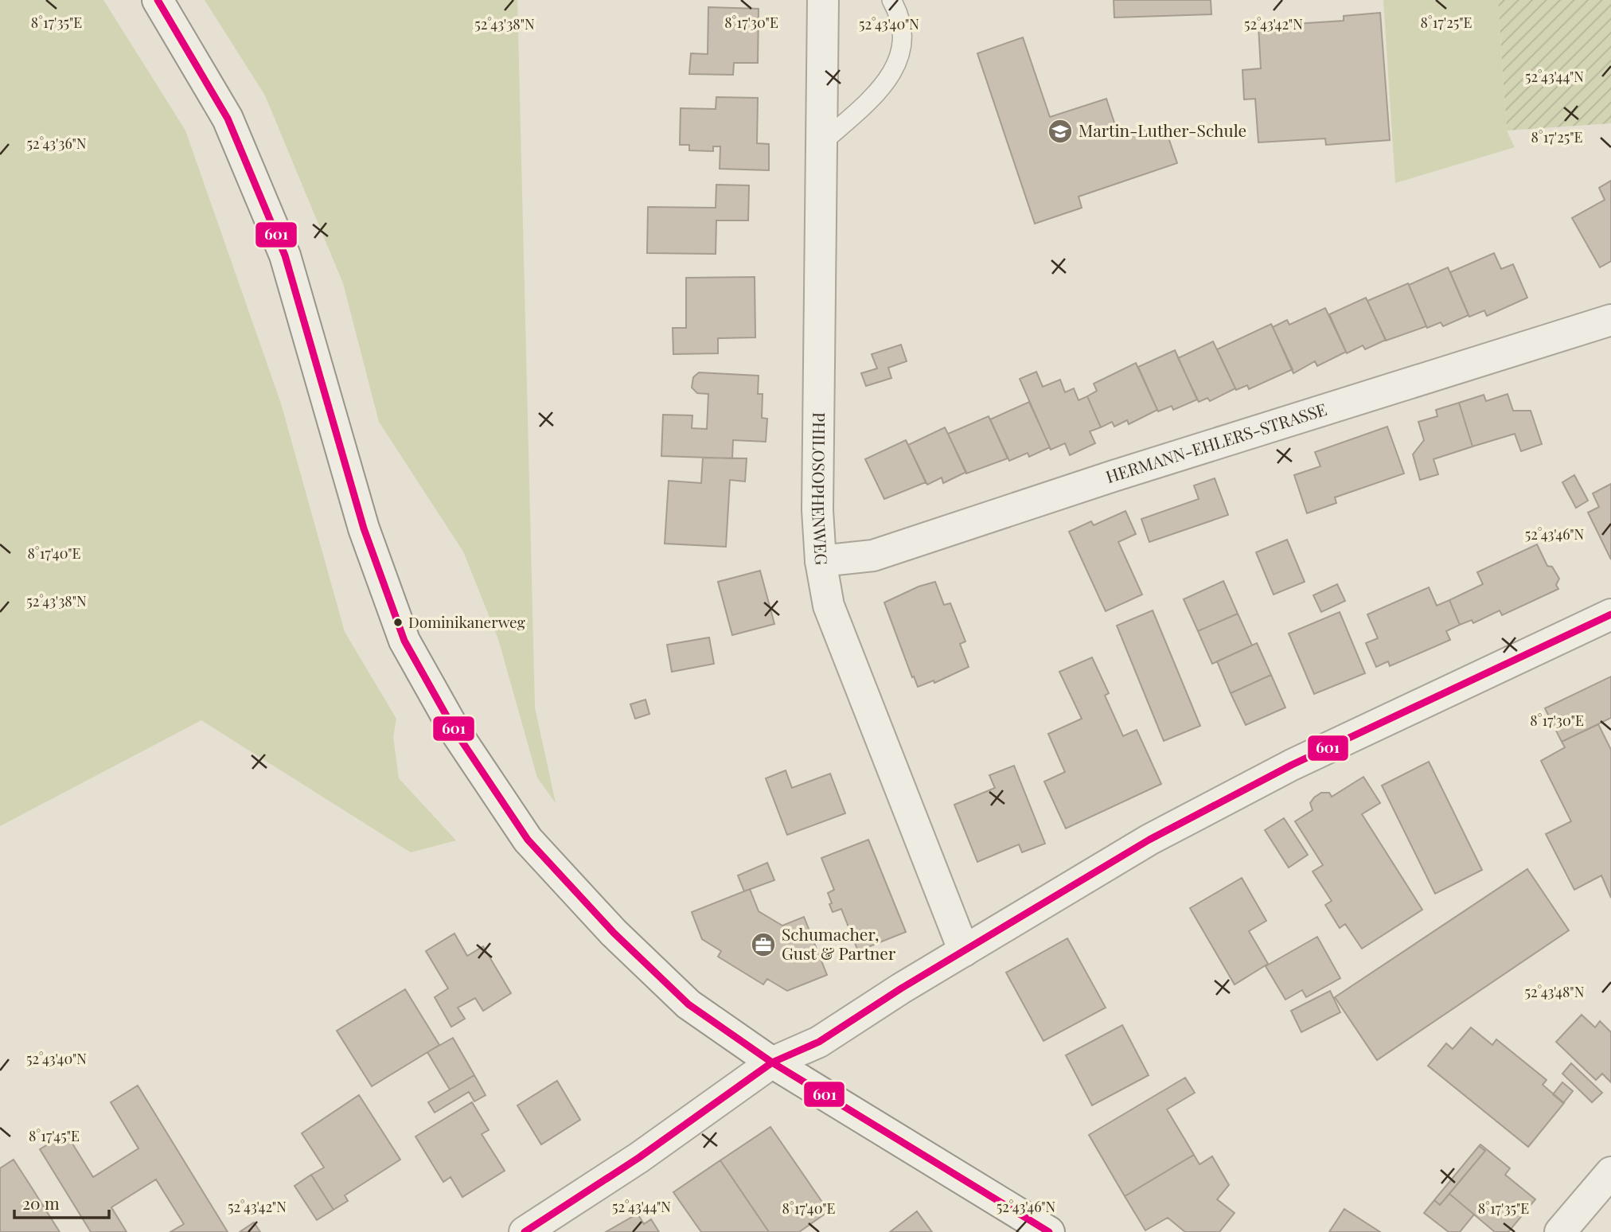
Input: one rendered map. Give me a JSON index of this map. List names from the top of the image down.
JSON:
{
  "streets": {
    "street": ["HERMANN-EHLERS-STRASSE", "PHILOSOPHENWEG"]
  },
  "crossings": [
    ["HERMANN-EHLERS-STRASSE", "PHILOSOPHENWEG"]
  ],
  "places": {
    "school or university": ["Martin-Luther-Schule"],
    "other": ["Dominikanerweg"],
    "office": ["Schumacher, Gust & Partner"]
  },
  "lines": ["transit line 601"],
  "scale_bar": "20 m",
  "coordinates": [
    "8°17'25\"E",
    "8°17'35\"E",
    "8°17'30\"E",
    "52°43'38\"N",
    "52°43'40\"N",
    "52°43'42\"N",
    "52°43'44\"N",
    "52°43'36\"N",
    "52°43'46\"N",
    "8°17'40\"E",
    "52°43'48\"N",
    "8°17'45\"E"
  ]
}
